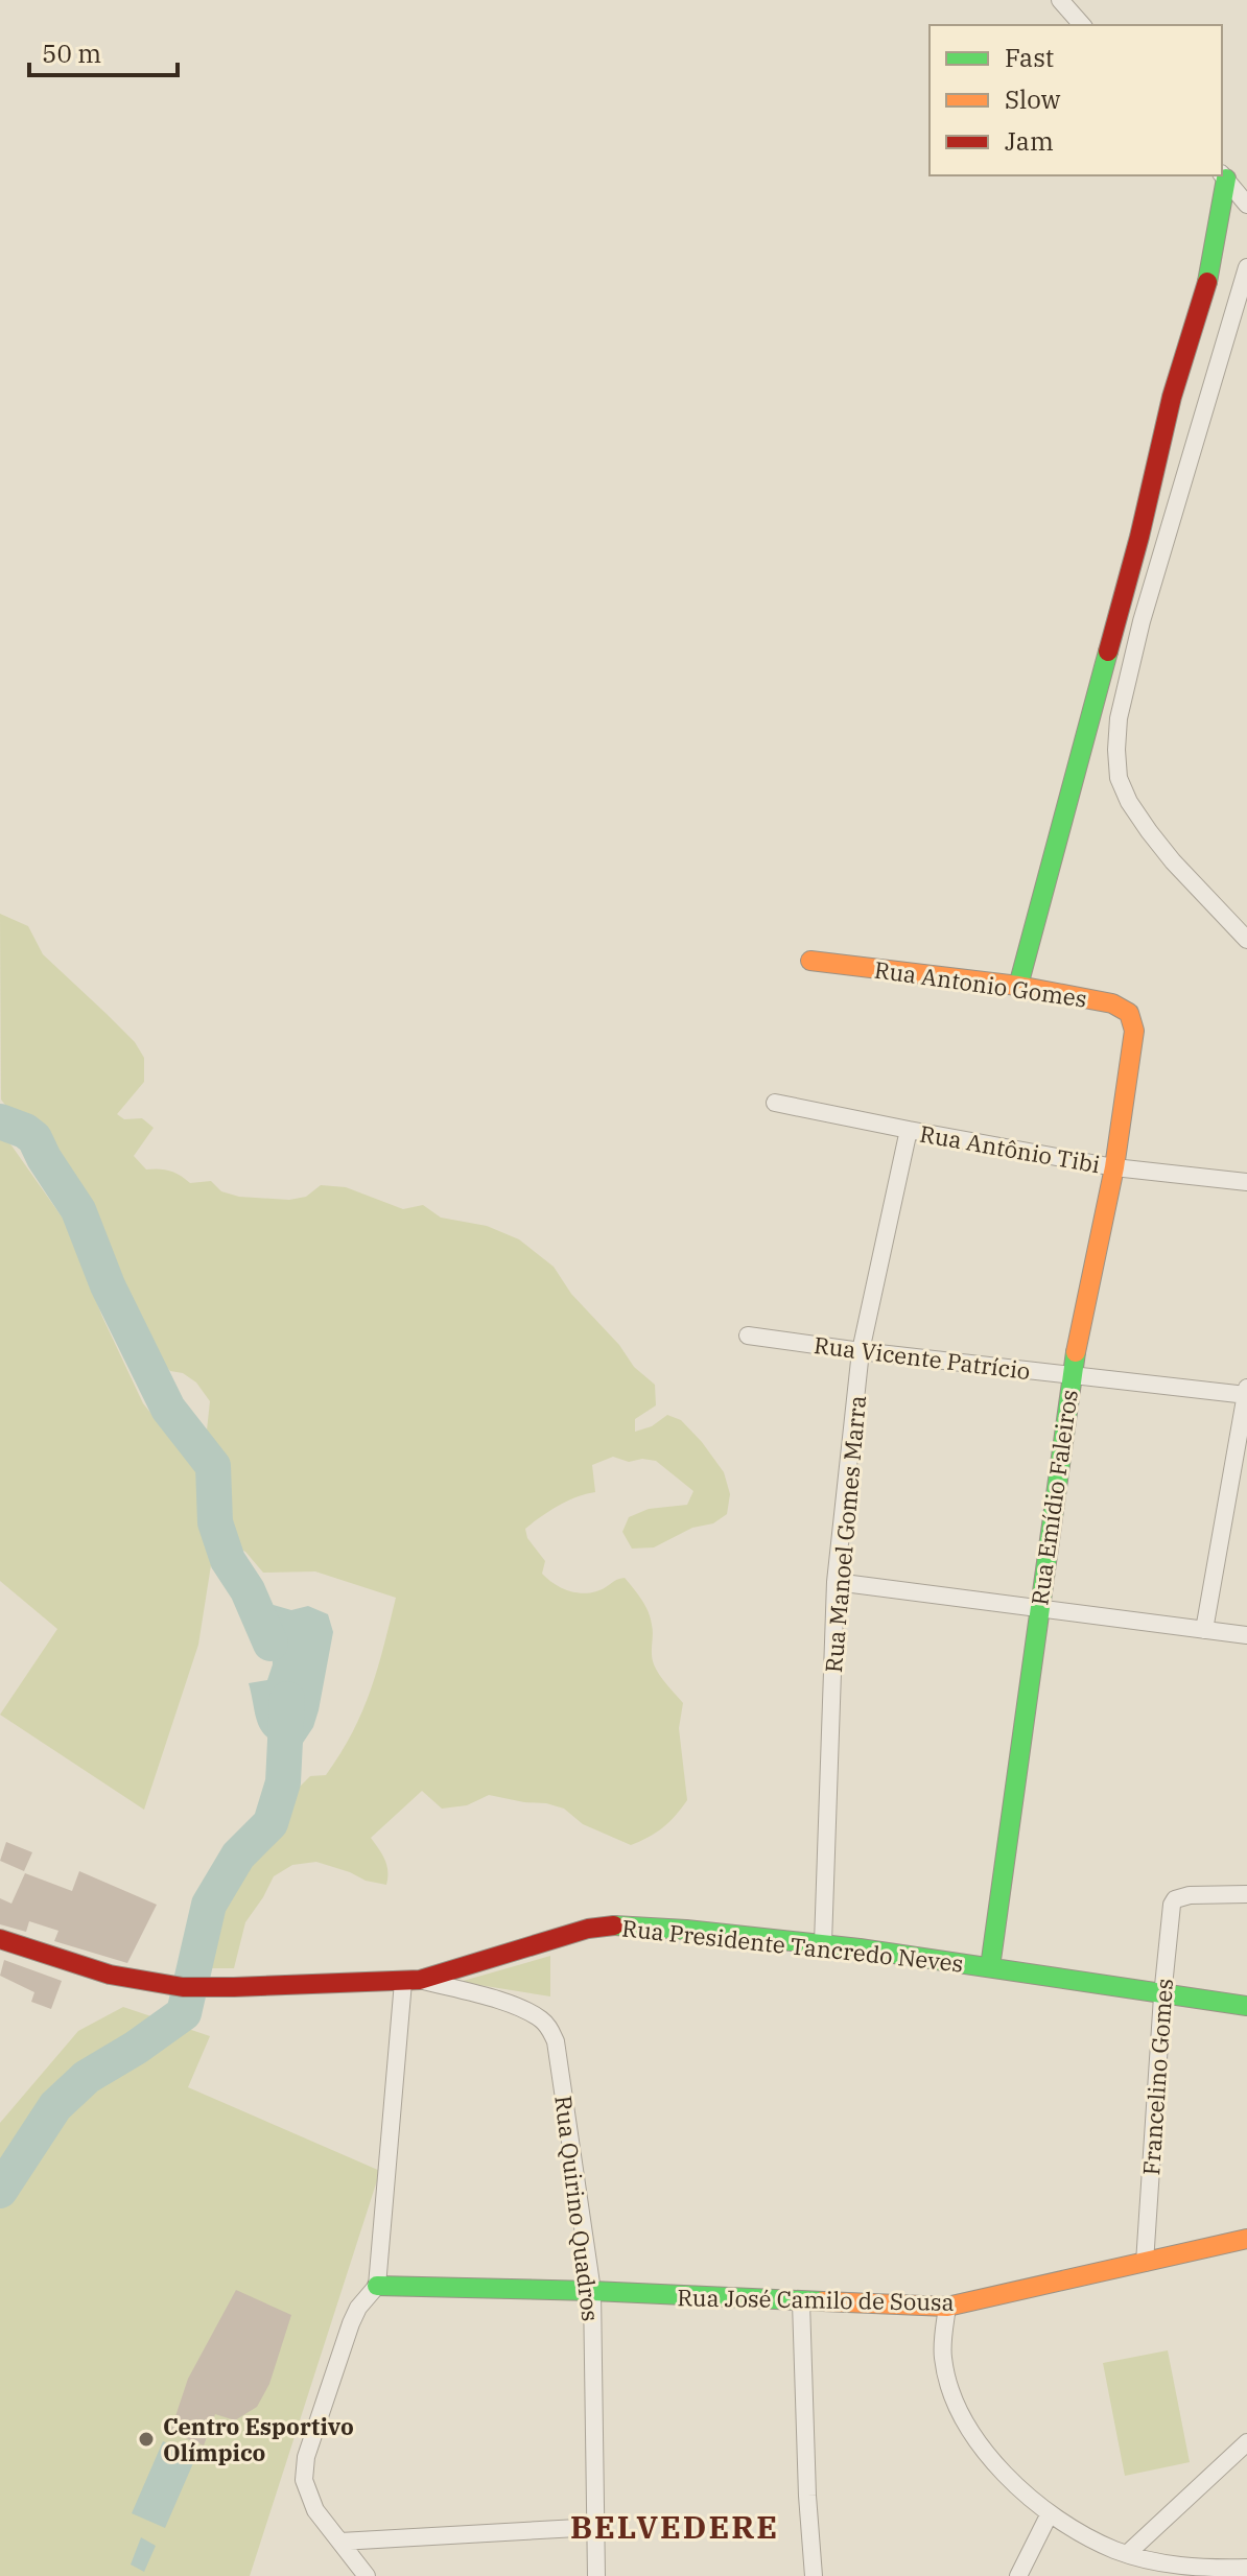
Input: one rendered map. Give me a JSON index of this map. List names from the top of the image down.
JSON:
{
  "streets": {
    "street": [
      "Rua Antonio Gomes",
      "Rua Antônio Tibi",
      "Rua Vicente Patrício",
      "Rua Emídio Faleiros",
      "Rua Manoel Gomes Marra",
      "Rua Presidente Tancredo Neves",
      "Francelino Gomes",
      "Rua Quirino Quadros",
      "Rua José Camilo de Sousa"
    ]
  },
  "crossings": [
    ["Rua Antonio Gomes", "Rua Emídio Faleiros"],
    ["Rua Antônio Tibi", "Rua Emídio Faleiros"],
    ["Rua Antônio Tibi", "Rua Manoel Gomes Marra"],
    ["Rua Vicente Patrício", "Rua Emídio Faleiros"],
    ["Rua Vicente Patrício", "Rua Manoel Gomes Marra"],
    ["Rua Emídio Faleiros", "Rua Presidente Tancredo Neves"],
    ["Rua Manoel Gomes Marra", "Rua Presidente Tancredo Neves"],
    ["Rua Presidente Tancredo Neves", "Francelino Gomes"],
    ["Rua Presidente Tancredo Neves", "Rua Quirino Quadros"],
    ["Francelino Gomes", "Rua José Camilo de Sousa"],
    ["Rua Quirino Quadros", "Rua José Camilo de Sousa"]
  ],
  "districts": ["BELVEDERE"],
  "places": ["Centro Esportivo Olímpico"],
  "legend": ["Fast", "Slow", "Jam"],
  "scale_bar": "50 m"
}
